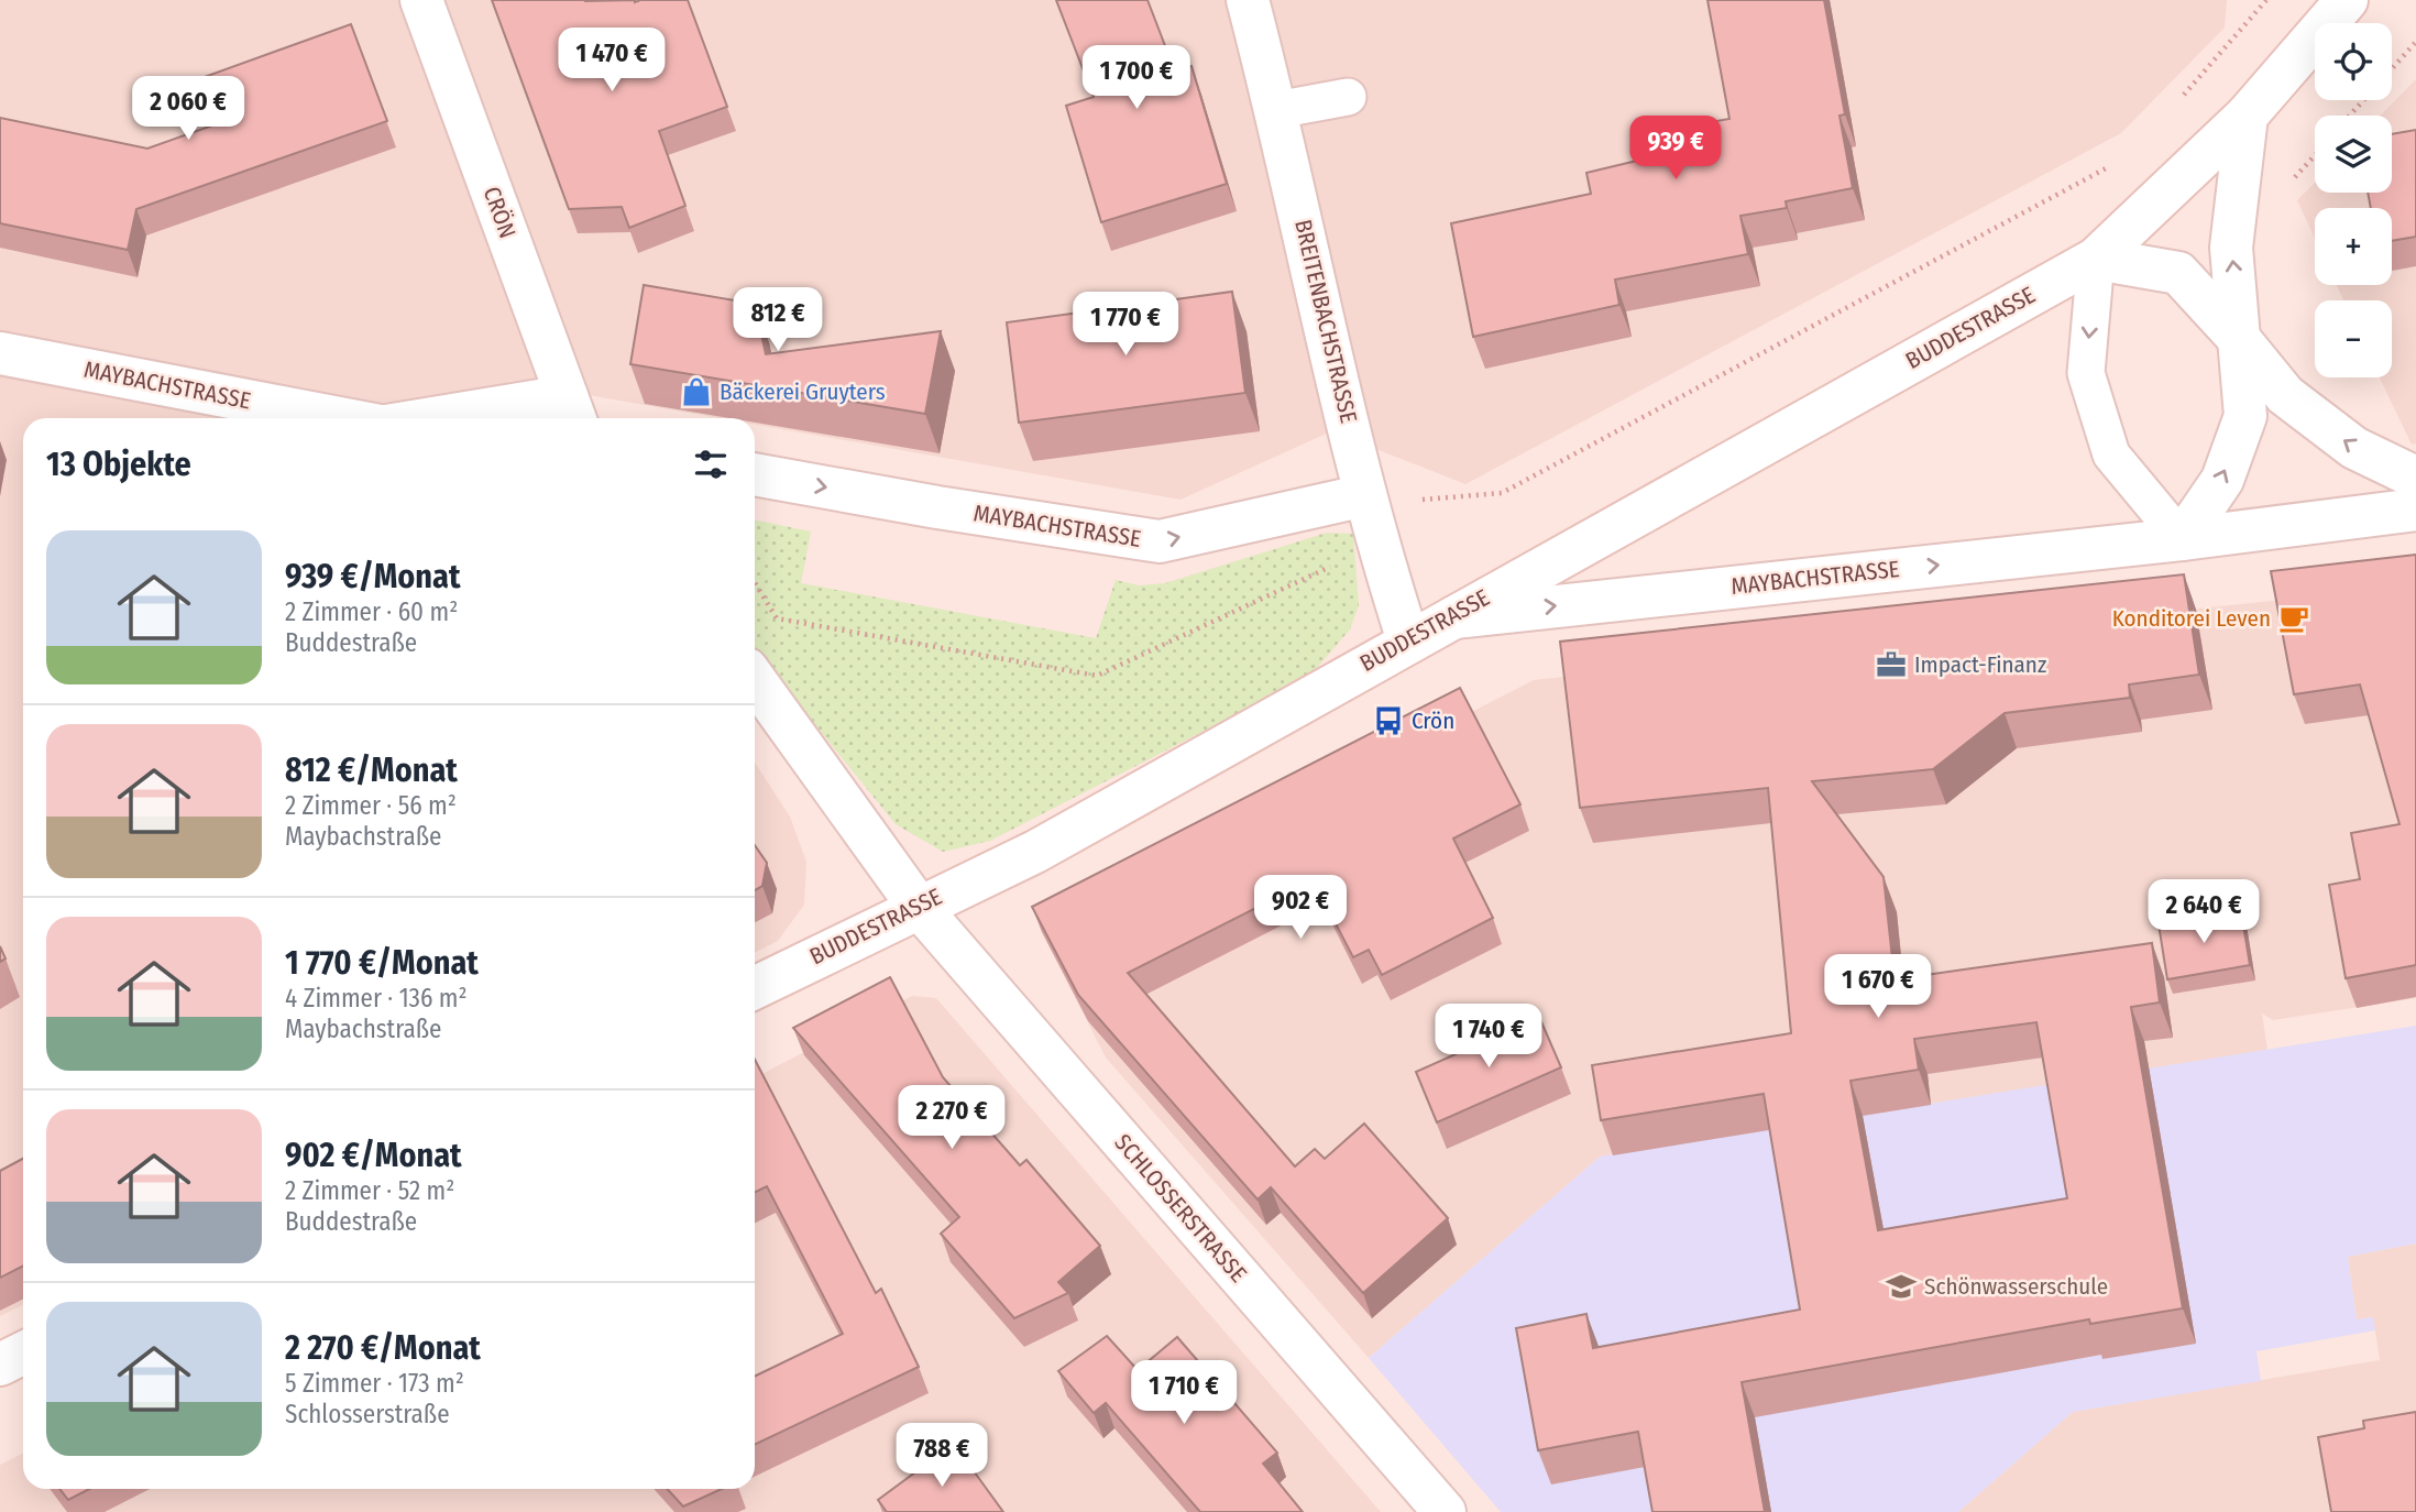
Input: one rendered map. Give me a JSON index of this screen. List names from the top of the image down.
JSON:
{
  "streets": {
    "street": [
      "CRÖN",
      "BREITENBACHSTRASSE",
      "BUDDESTRASSE",
      "MAYBACHSTRASSE",
      "SCHLOSSERSTRASSE"
    ]
  },
  "crossings": [
    ["BREITENBACHSTRASSE", "BUDDESTRASSE"],
    ["BREITENBACHSTRASSE", "MAYBACHSTRASSE"],
    ["BUDDESTRASSE", "MAYBACHSTRASSE"],
    ["BUDDESTRASSE", "SCHLOSSERSTRASSE"]
  ],
  "one_way": ["MAYBACHSTRASSE"],
  "places": {
    "shop": ["Bäckerei Gruyters"],
    "cafe": ["Konditorei Leven"],
    "office": ["Impact-Finanz"],
    "bus stop": ["Crön"],
    "school or university": ["Schönwasserschule"]
  },
  "page": {
    "map_buttons": ["+", "−"],
    "price": [
      "1 470 €",
      "1 700 €",
      "2 060 €",
      "939 €",
      "812 €",
      "1 770 €",
      "902 €",
      "2 640 €",
      "1 670 €",
      "1 740 €",
      "2 270 €",
      "1 710 €",
      "788 €"
    ],
    "heading": "13 Objekte",
    "list": [
      {
        "name": "939 €/Monat",
        "note": "2 Zimmer · 60 m² · Buddestraße"
      },
      {
        "name": "812 €/Monat",
        "note": "2 Zimmer · 56 m² · Maybachstraße"
      },
      {
        "name": "1 770 €/Monat",
        "note": "4 Zimmer · 136 m² · Maybachstraße"
      },
      {
        "name": "902 €/Monat",
        "note": "2 Zimmer · 52 m² · Buddestraße"
      },
      {
        "name": "2 270 €/Monat",
        "note": "5 Zimmer · 173 m² · Schlosserstraße"
      }
    ]
  }
}
